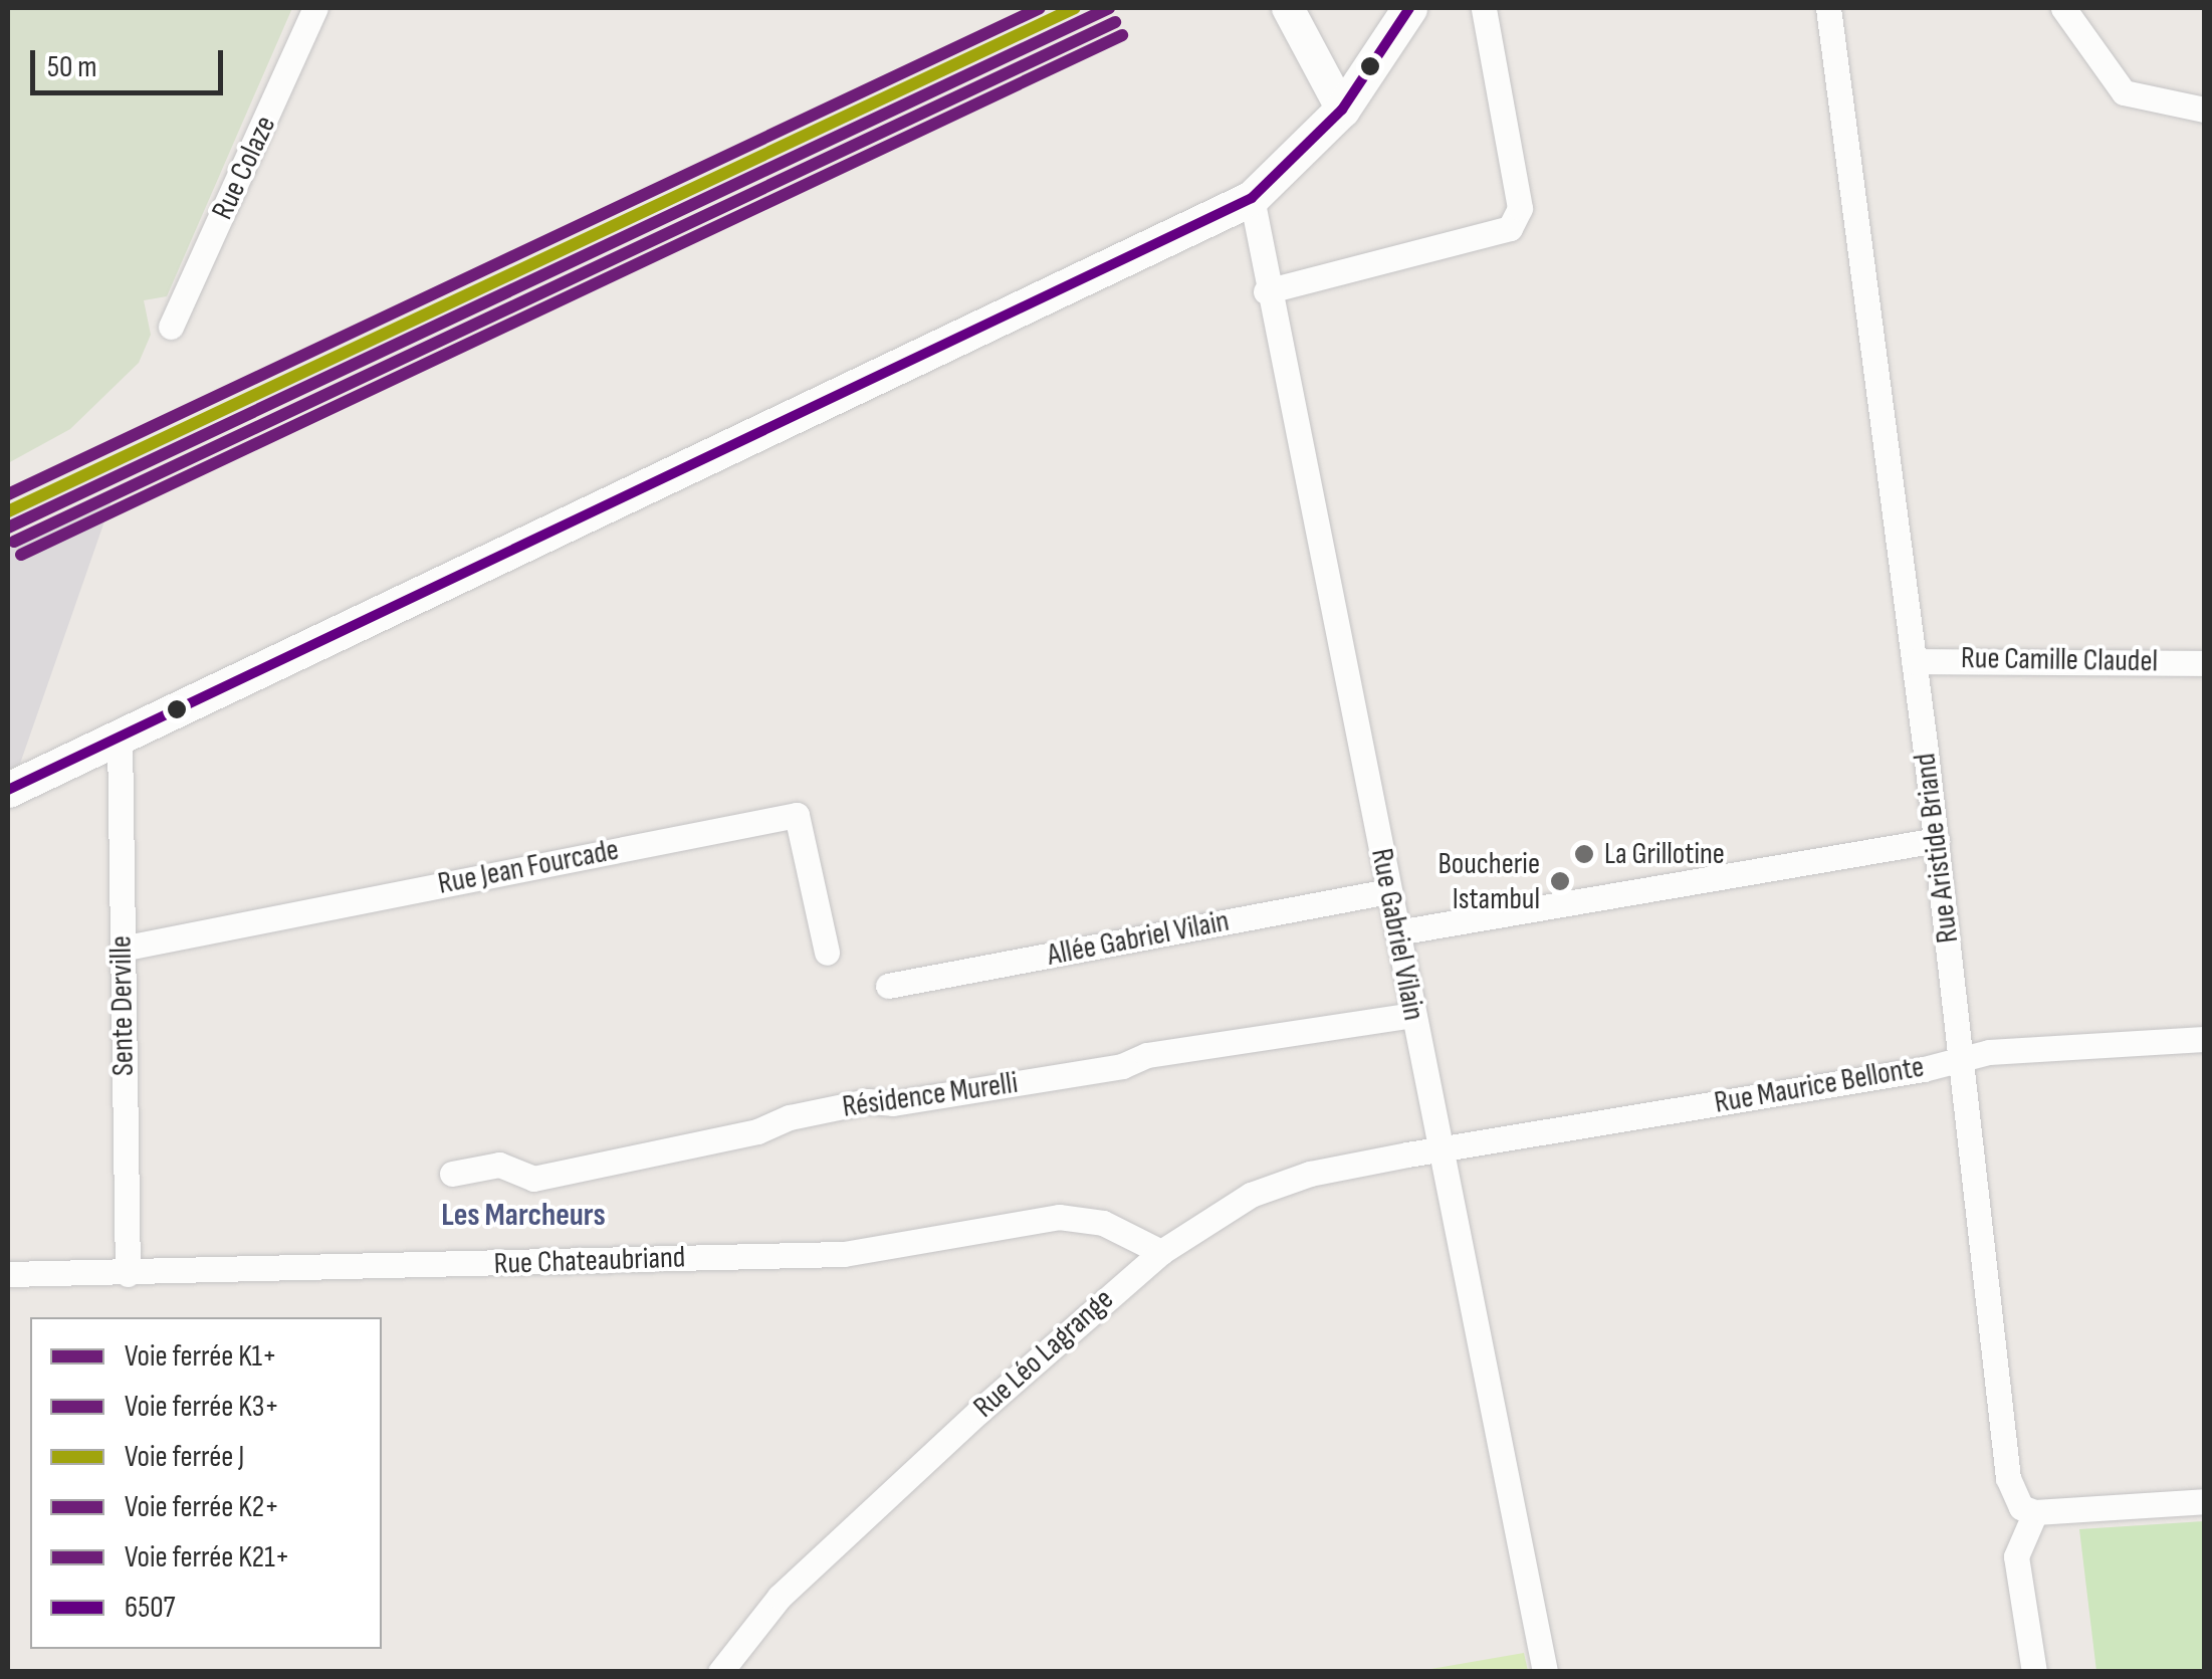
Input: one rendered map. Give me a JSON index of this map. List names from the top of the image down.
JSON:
{
  "streets": {
    "street": [
      "Rue Colaze",
      "Rue Camille Claudel",
      "Rue Aristide Briand",
      "Rue Jean Fourcade",
      "Rue Gabriel Vilain",
      "Allée Gabriel Vilain",
      "Sente Derville",
      "Rue Maurice Bellonte",
      "Résidence Murelli",
      "Rue Chateaubriand",
      "Rue Léo Lagrange"
    ]
  },
  "crossings": [
    ["Rue Camille Claudel", "Rue Aristide Briand"],
    ["Rue Aristide Briand", "Rue Maurice Bellonte"],
    ["Rue Jean Fourcade", "Sente Derville"],
    ["Rue Gabriel Vilain", "Allée Gabriel Vilain"],
    ["Rue Gabriel Vilain", "Rue Maurice Bellonte"],
    ["Rue Gabriel Vilain", "Résidence Murelli"],
    ["Rue Gabriel Vilain", "Rue Léo Lagrange"],
    ["Sente Derville", "Rue Chateaubriand"],
    ["Rue Maurice Bellonte", "Rue Léo Lagrange"],
    ["Rue Chateaubriand", "Rue Léo Lagrange"]
  ],
  "districts": ["Les Marcheurs"],
  "places": ["La Grillotine", "Boucherie Istambul"],
  "lines": [
    "rail line K1+",
    "rail line J",
    "rail line K21+",
    "transit line 6507",
    "rail line K3+",
    "rail line K2+"
  ],
  "legend": [
    "Voie ferrée K1+",
    "Voie ferrée K3+",
    "Voie ferrée J",
    "Voie ferrée K2+",
    "Voie ferrée K21+",
    "6507"
  ],
  "scale_bar": "50 m"
}
